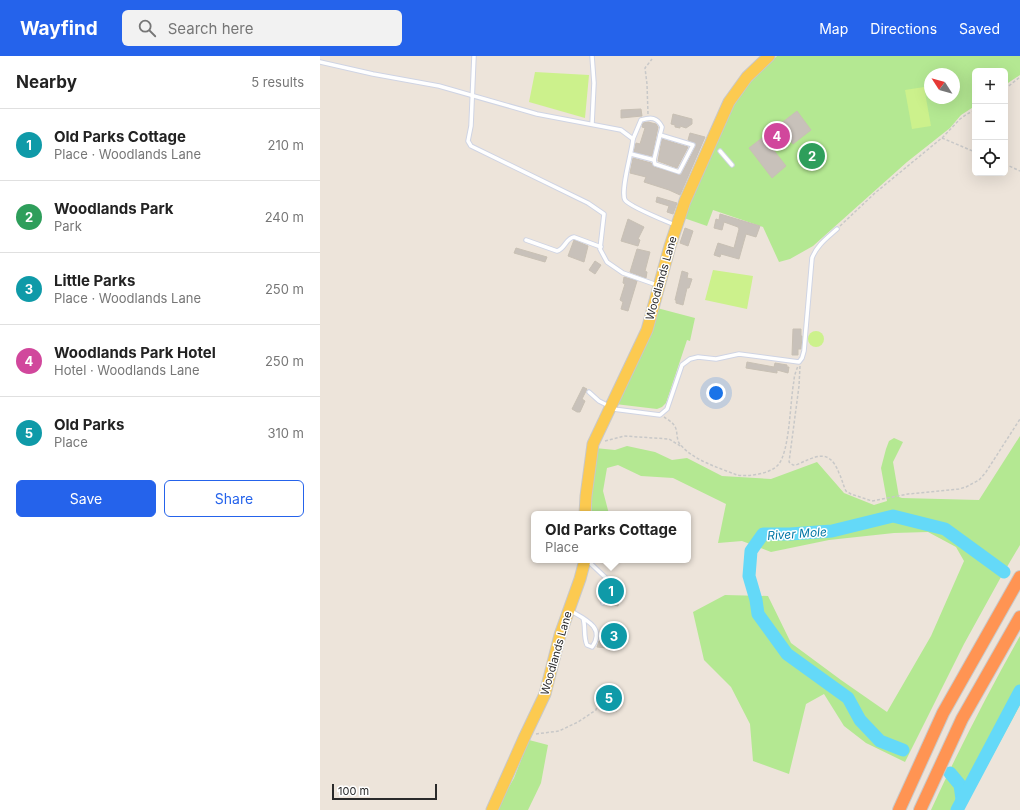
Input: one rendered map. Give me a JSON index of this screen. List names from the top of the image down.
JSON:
{
  "streets": {
    "main road": ["Woodlands Lane"]
  },
  "water": ["River Mole"],
  "scale_bar": "100 m",
  "north": "top left",
  "page": {
    "header": "Wayfind",
    "search": "Search here",
    "nav": ["Map", "Directions", "Saved"],
    "heading": ["Nearby", "5 results"],
    "map_buttons": ["+", "−"],
    "list": [
      {
        "mark": "1",
        "name": "Old Parks Cottage",
        "note": "Place · Woodlands Lane",
        "value": "210 m"
      },
      {
        "mark": "2",
        "name": "Woodlands Park",
        "note": "Park",
        "value": "240 m"
      },
      {
        "mark": "3",
        "name": "Little Parks",
        "note": "Place · Woodlands Lane",
        "value": "250 m"
      },
      {
        "mark": "4",
        "name": "Woodlands Park Hotel",
        "note": "Hotel · Woodlands Lane",
        "value": "250 m"
      },
      {
        "mark": "5",
        "name": "Old Parks",
        "note": "Place",
        "value": "310 m"
      }
    ],
    "pins": [
      "4",
      "2",
      "1",
      "3",
      "5"
    ],
    "buttons": ["Save", "Share"],
    "popup": ["Old Parks Cottage", "Place"],
    "scale": "100 m"
  }
}
